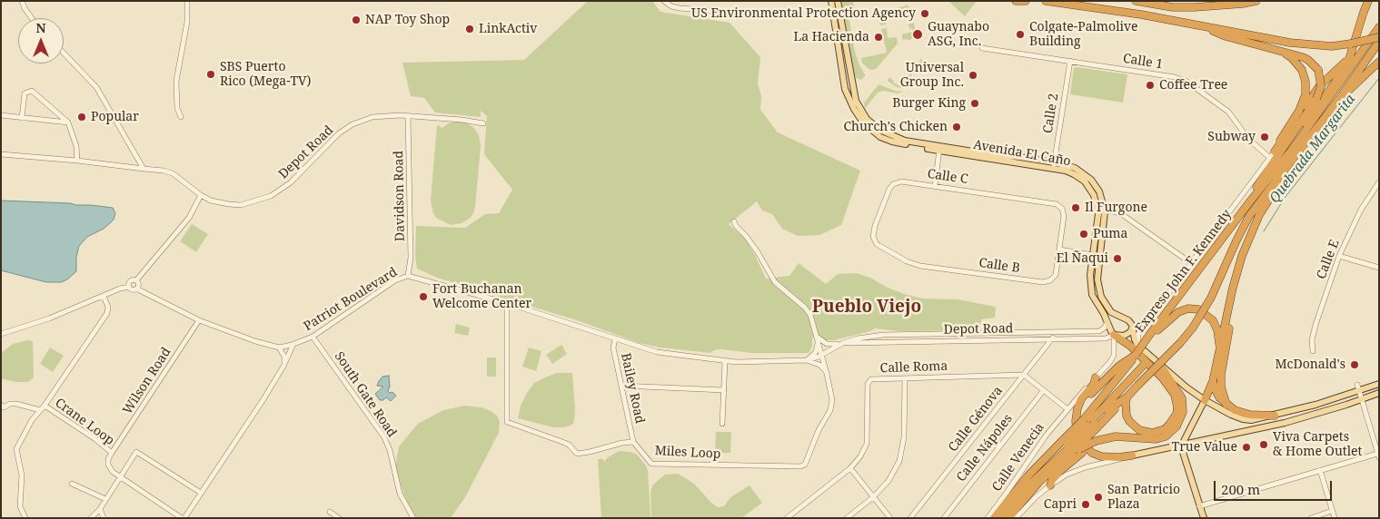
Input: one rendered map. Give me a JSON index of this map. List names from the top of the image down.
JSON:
{
  "streets": {
    "highway": ["Expreso John F. Kennedy"],
    "main road": ["Avenida El Caño"],
    "street": [
      "Calle 1",
      "Calle 2",
      "Depot Road",
      "Calle C",
      "Davidson Road",
      "Calle E",
      "Calle B",
      "Patriot Boulevard",
      "Calle Roma",
      "Wilson Road",
      "Bailey Road",
      "South Gate Road",
      "Calle Génova",
      "Crane Loop",
      "Calle Nápoles",
      "Miles Loop",
      "Calle Venecia"
    ]
  },
  "crossings": [
    ["Calle 1", "Calle 2"],
    ["Calle 2", "Avenida El Caño"],
    ["Depot Road", "Avenida El Caño"],
    ["Depot Road", "Davidson Road"],
    ["Depot Road", "Patriot Boulevard"],
    ["Depot Road", "Calle Génova"],
    ["Depot Road", "Miles Loop"],
    ["Depot Road", "Calle Venecia"],
    ["Avenida El Caño", "Calle Venecia"],
    ["Calle C", "Calle B"],
    ["Davidson Road", "Patriot Boulevard"],
    ["Patriot Boulevard", "Wilson Road"],
    ["Patriot Boulevard", "Bailey Road"],
    ["Patriot Boulevard", "South Gate Road"],
    ["Patriot Boulevard", "Miles Loop"],
    ["Calle Roma", "Calle Génova"],
    ["Wilson Road", "Crane Loop"],
    ["Bailey Road", "Miles Loop"]
  ],
  "districts": ["Pueblo Viejo"],
  "water": ["Quebrada Margarita"],
  "places": [
    "US Environmental Protection Agency",
    "NAP Toy Shop",
    "LinkActiv",
    "Guaynabo ASG, Inc.",
    "Colgate-Palmolive Building",
    "La Hacienda",
    "SBS Puerto Rico (Mega-TV)",
    "Universal Group Inc.",
    "Coffee Tree",
    "Burger King",
    "Popular",
    "Church's Chicken",
    "Subway",
    "Il Furgone",
    "Puma",
    "El Ñaqui",
    "Fort Buchanan Welcome Center",
    "McDonald's",
    "Viva Carpets & Home Outlet",
    "True Value",
    "San Patricio Plaza",
    "Capri"
  ],
  "scale_bar": "200 m",
  "north": "top"
}
